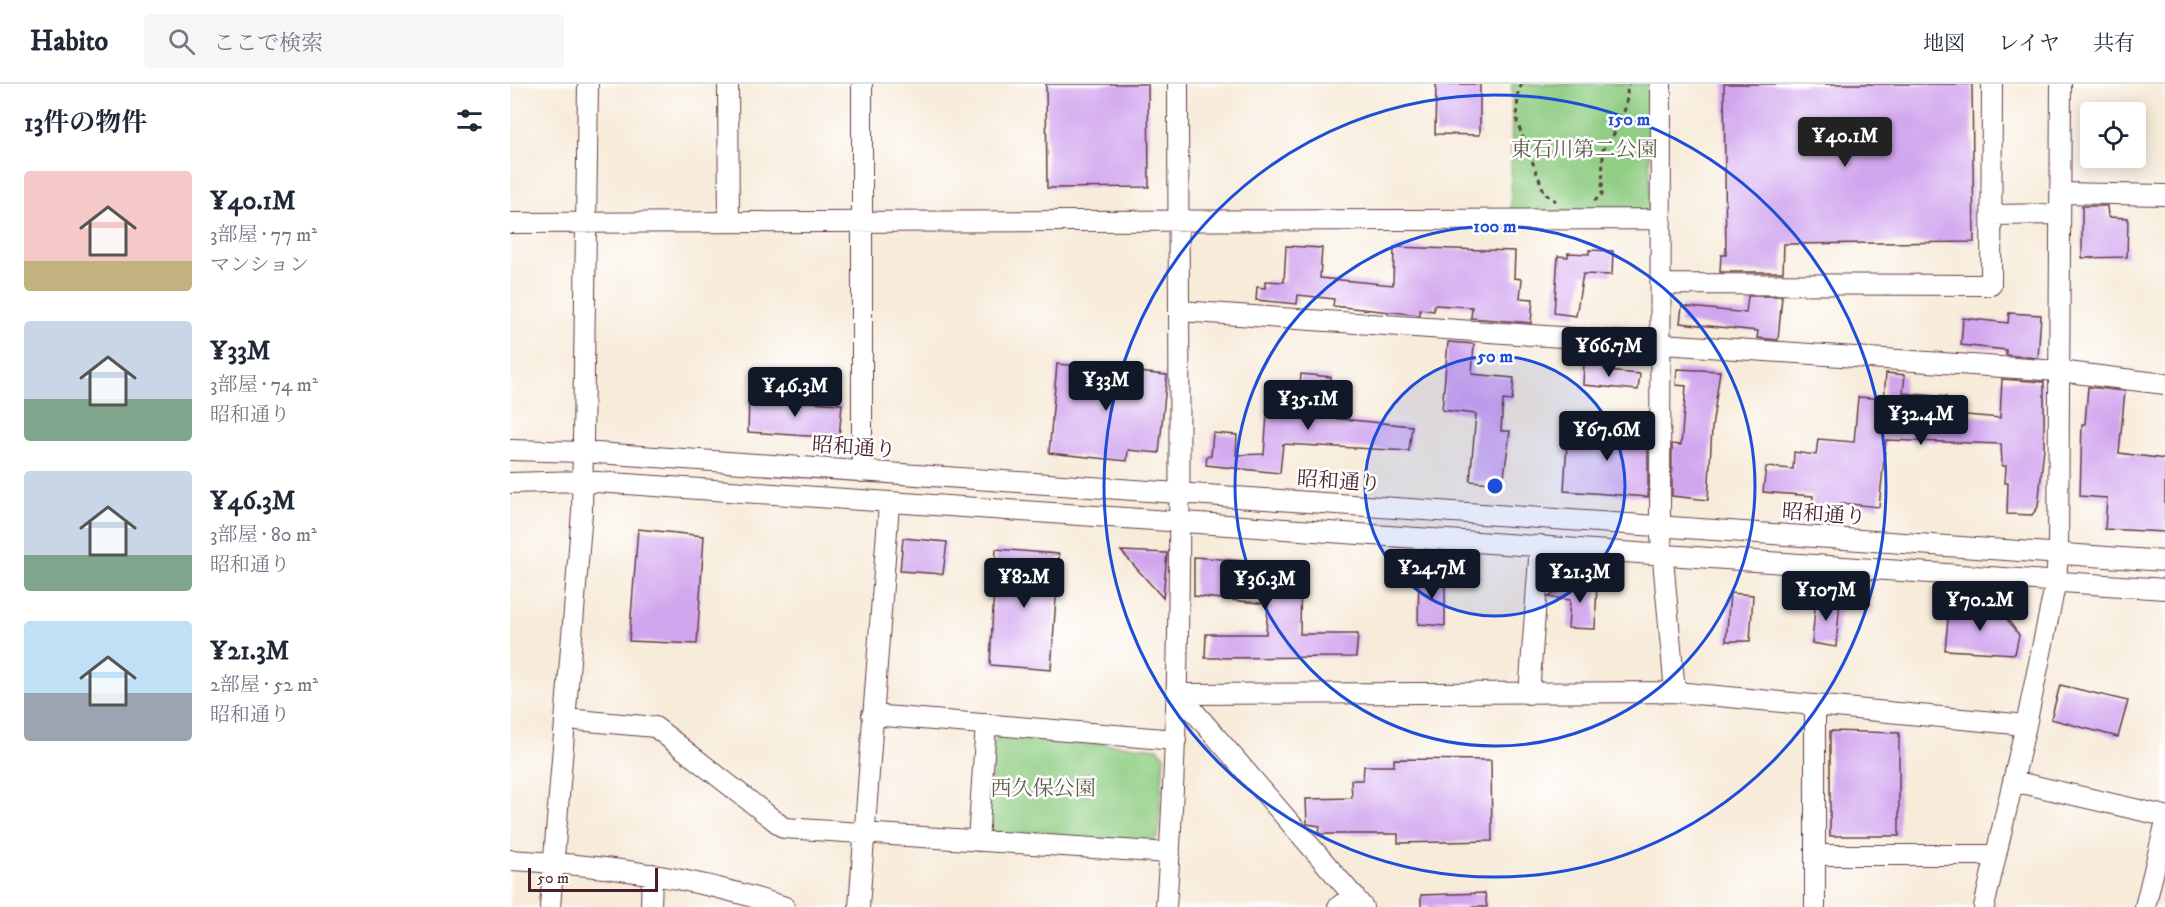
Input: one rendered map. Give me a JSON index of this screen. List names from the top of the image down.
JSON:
{
  "streets": {
    "street": ["昭和通り"]
  },
  "parks": ["東石川第二公園", "西久保公園"],
  "scale_bar": "50 m",
  "page": {
    "header": "Habito",
    "search": "ここで検索",
    "nav": ["地図", "レイヤ", "共有"],
    "heading": "13件の物件",
    "price": [
      "¥40.1M",
      "¥66.7M",
      "¥33M",
      "¥46.3M",
      "¥35.1M",
      "¥32.4M",
      "¥67.6M",
      "¥24.7M",
      "¥21.3M",
      "¥82M",
      "¥36.3M",
      "¥107M",
      "¥70.2M"
    ],
    "list": [
      {
        "name": "¥40.1M",
        "note": "3部屋 · 77 m² · マンション"
      },
      {
        "name": "¥33M",
        "note": "3部屋 · 74 m² · 昭和通り"
      },
      {
        "name": "¥46.3M",
        "note": "3部屋 · 80 m² · 昭和通り"
      },
      {
        "name": "¥21.3M",
        "note": "2部屋 · 52 m² · 昭和通り"
      }
    ],
    "scale": "50 m"
  },
  "rings": ["150 m", "100 m", "50 m"]
}
